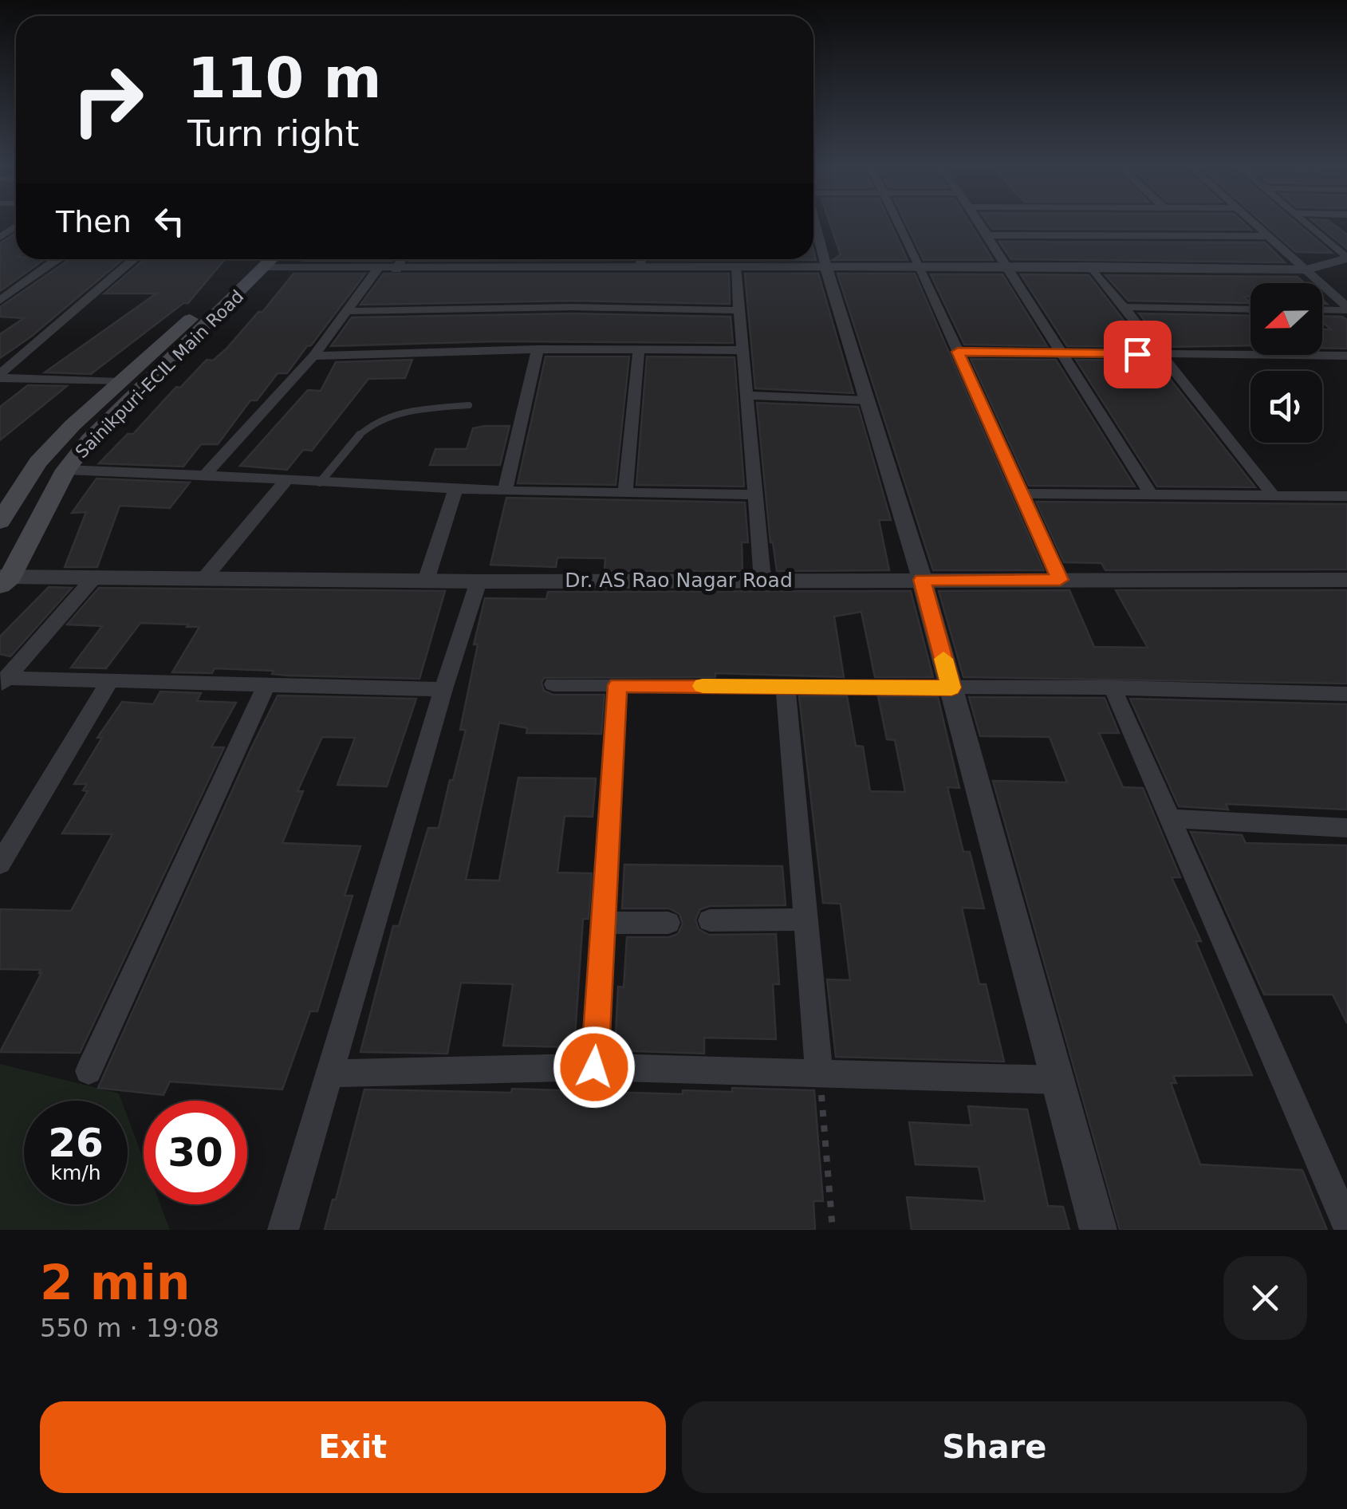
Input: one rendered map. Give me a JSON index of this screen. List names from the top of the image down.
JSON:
{
  "streets": {
    "main road": ["Sainikpuri-ECIL Main Road"],
    "street": ["Dr. AS Rao Nagar Road"]
  },
  "crossings": [
    ["Sainikpuri-ECIL Main Road", "Dr. AS Rao Nagar Road"]
  ],
  "north": "left",
  "page": {
    "turn": ["110 m", "Turn right"],
    "then": "Then",
    "speed": "26 km/h",
    "limit": "30",
    "heading": ["2 min", "550 m · 19:08"],
    "buttons": ["Exit", "Share"]
  }
}
